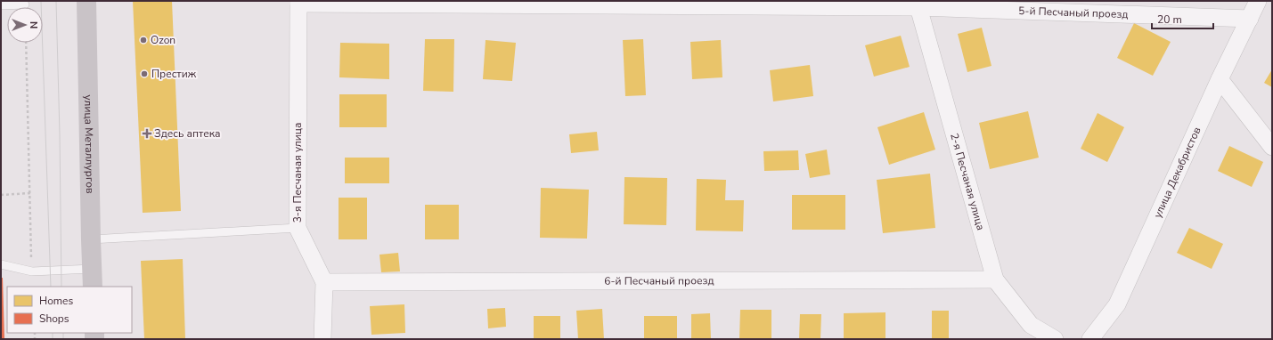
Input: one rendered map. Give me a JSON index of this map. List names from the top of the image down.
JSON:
{
  "streets": {
    "main road": ["улица Металлургов"],
    "street": [
      "5-й Песчаный проезд",
      "улица Декабристов",
      "3-я Песчаная улица",
      "2-я Песчаная улица",
      "6-й Песчаный проезд"
    ]
  },
  "crossings": [
    ["5-й Песчаный проезд", "улица Декабристов"],
    ["5-й Песчаный проезд", "3-я Песчаная улица"],
    ["5-й Песчаный проезд", "2-я Песчаная улица"],
    ["3-я Песчаная улица", "6-й Песчаный проезд"],
    ["2-я Песчаная улица", "6-й Песчаный проезд"]
  ],
  "places": {
    "other": ["Ozon", "Престиж"],
    "health": ["Здесь аптека"]
  },
  "legend": ["Homes", "Shops"],
  "scale_bar": "20 m",
  "north": "right"
}
